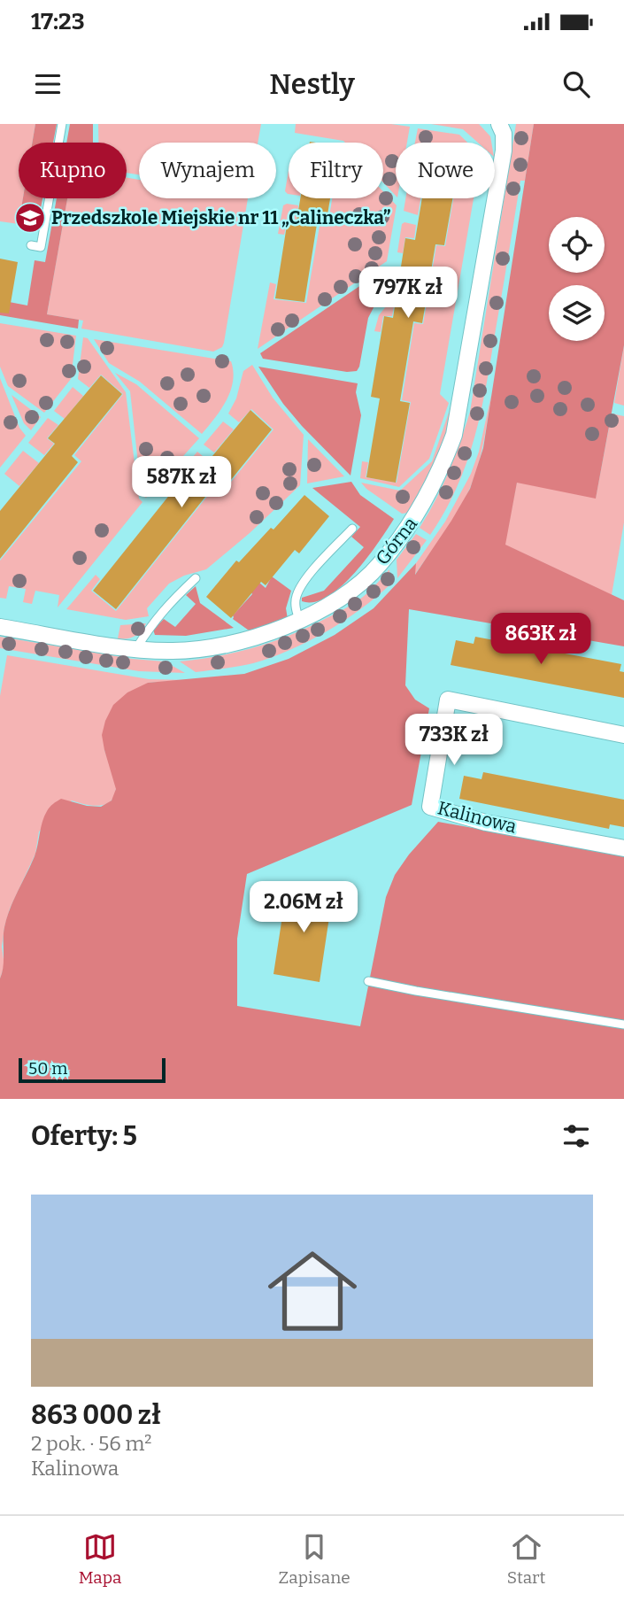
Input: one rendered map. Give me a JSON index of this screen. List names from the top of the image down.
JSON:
{
  "streets": {
    "street": ["Górna", "Kalinowa"]
  },
  "places": {
    "school or university": ["Przedszkole Miejskie nr 11 „Calineczka”"]
  },
  "scale_bar": "50 m",
  "page": {
    "status": "17:23",
    "header": "Nestly",
    "chip": [
      "Kupno",
      "Wynajem",
      "Filtry",
      "Nowe"
    ],
    "price": [
      "797K zł",
      "587K zł",
      "863K zł",
      "733K zł",
      "2.06M zł"
    ],
    "scale": "50 m",
    "heading": "Oferty: 5",
    "list": [
      {
        "name": "863 000 zł",
        "note": "2 pok. · 56 m² · Kalinowa"
      }
    ],
    "tabs": ["Mapa", "Zapisane", "Start"]
  }
}
